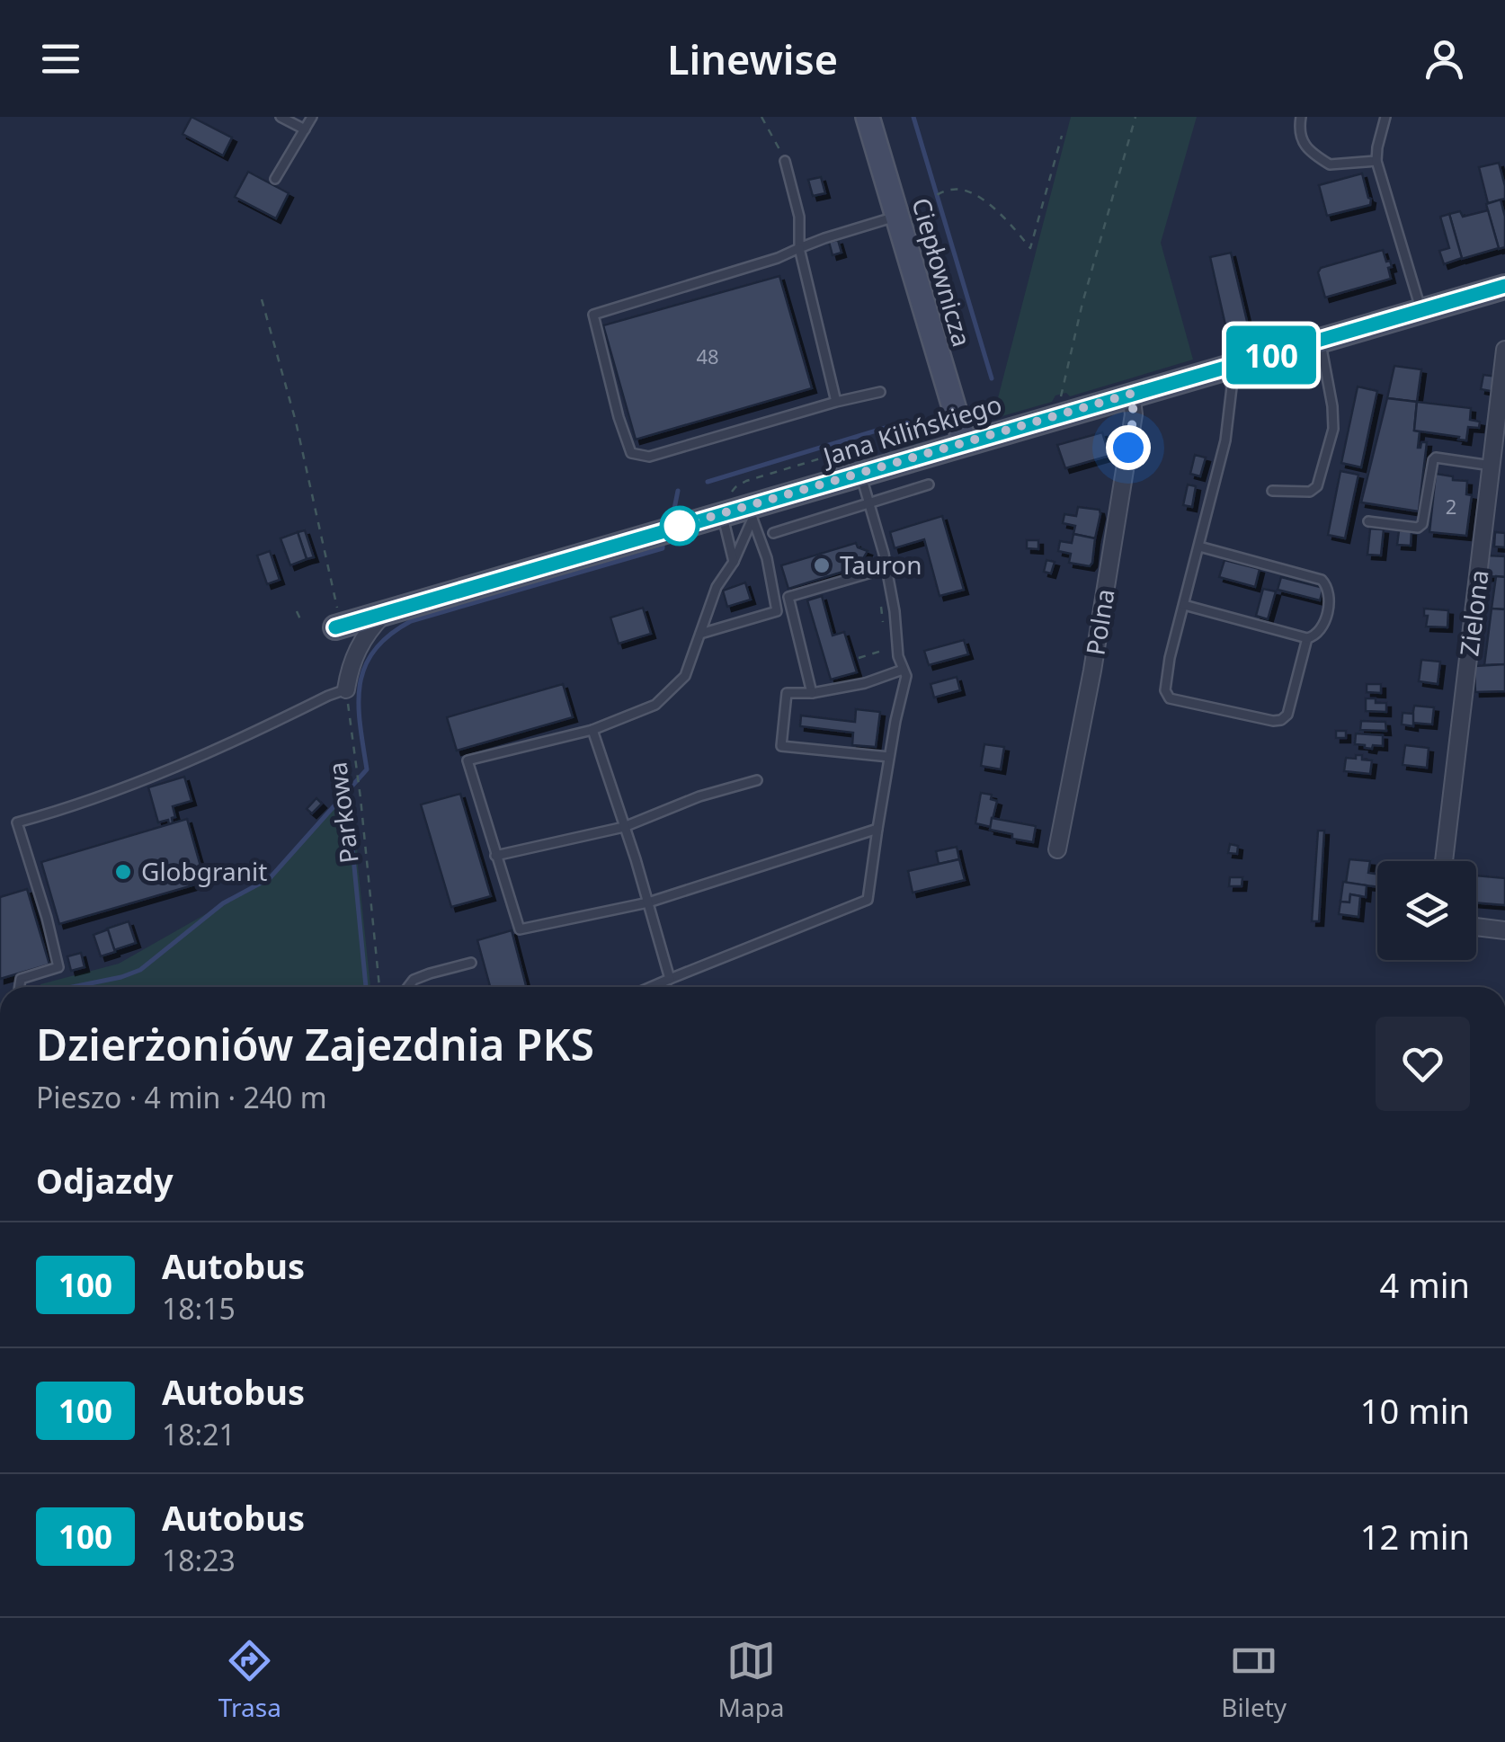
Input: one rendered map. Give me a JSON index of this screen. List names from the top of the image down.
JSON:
{
  "streets": {
    "street": [
      "Ciepłownicza",
      "Jana Kilińskiego",
      "Zielona",
      "Polna"
    ],
    "path": ["Parkowa"]
  },
  "crossings": [
    ["Ciepłownicza", "Jana Kilińskiego"],
    ["Jana Kilińskiego", "Polna"]
  ],
  "places": ["Tauron", "Globgranit"],
  "lines": ["bus line 100"],
  "house_numbers": ["48", "2"],
  "page": {
    "header": "Linewise",
    "on_map": "100",
    "heading": [
      ["Dzierżoniów Zajezdnia PKS", "Pieszo · 4 min · 240 m"],
      "Odjazdy"
    ],
    "list": [
      {
        "mark": "100",
        "name": "Autobus",
        "note": "18:15",
        "value": "4 min"
      },
      {
        "mark": "100",
        "name": "Autobus",
        "note": "18:21",
        "value": "10 min"
      },
      {
        "mark": "100",
        "name": "Autobus",
        "note": "18:23",
        "value": "12 min"
      }
    ],
    "tabs": ["Trasa", "Mapa", "Bilety"]
  }
}
